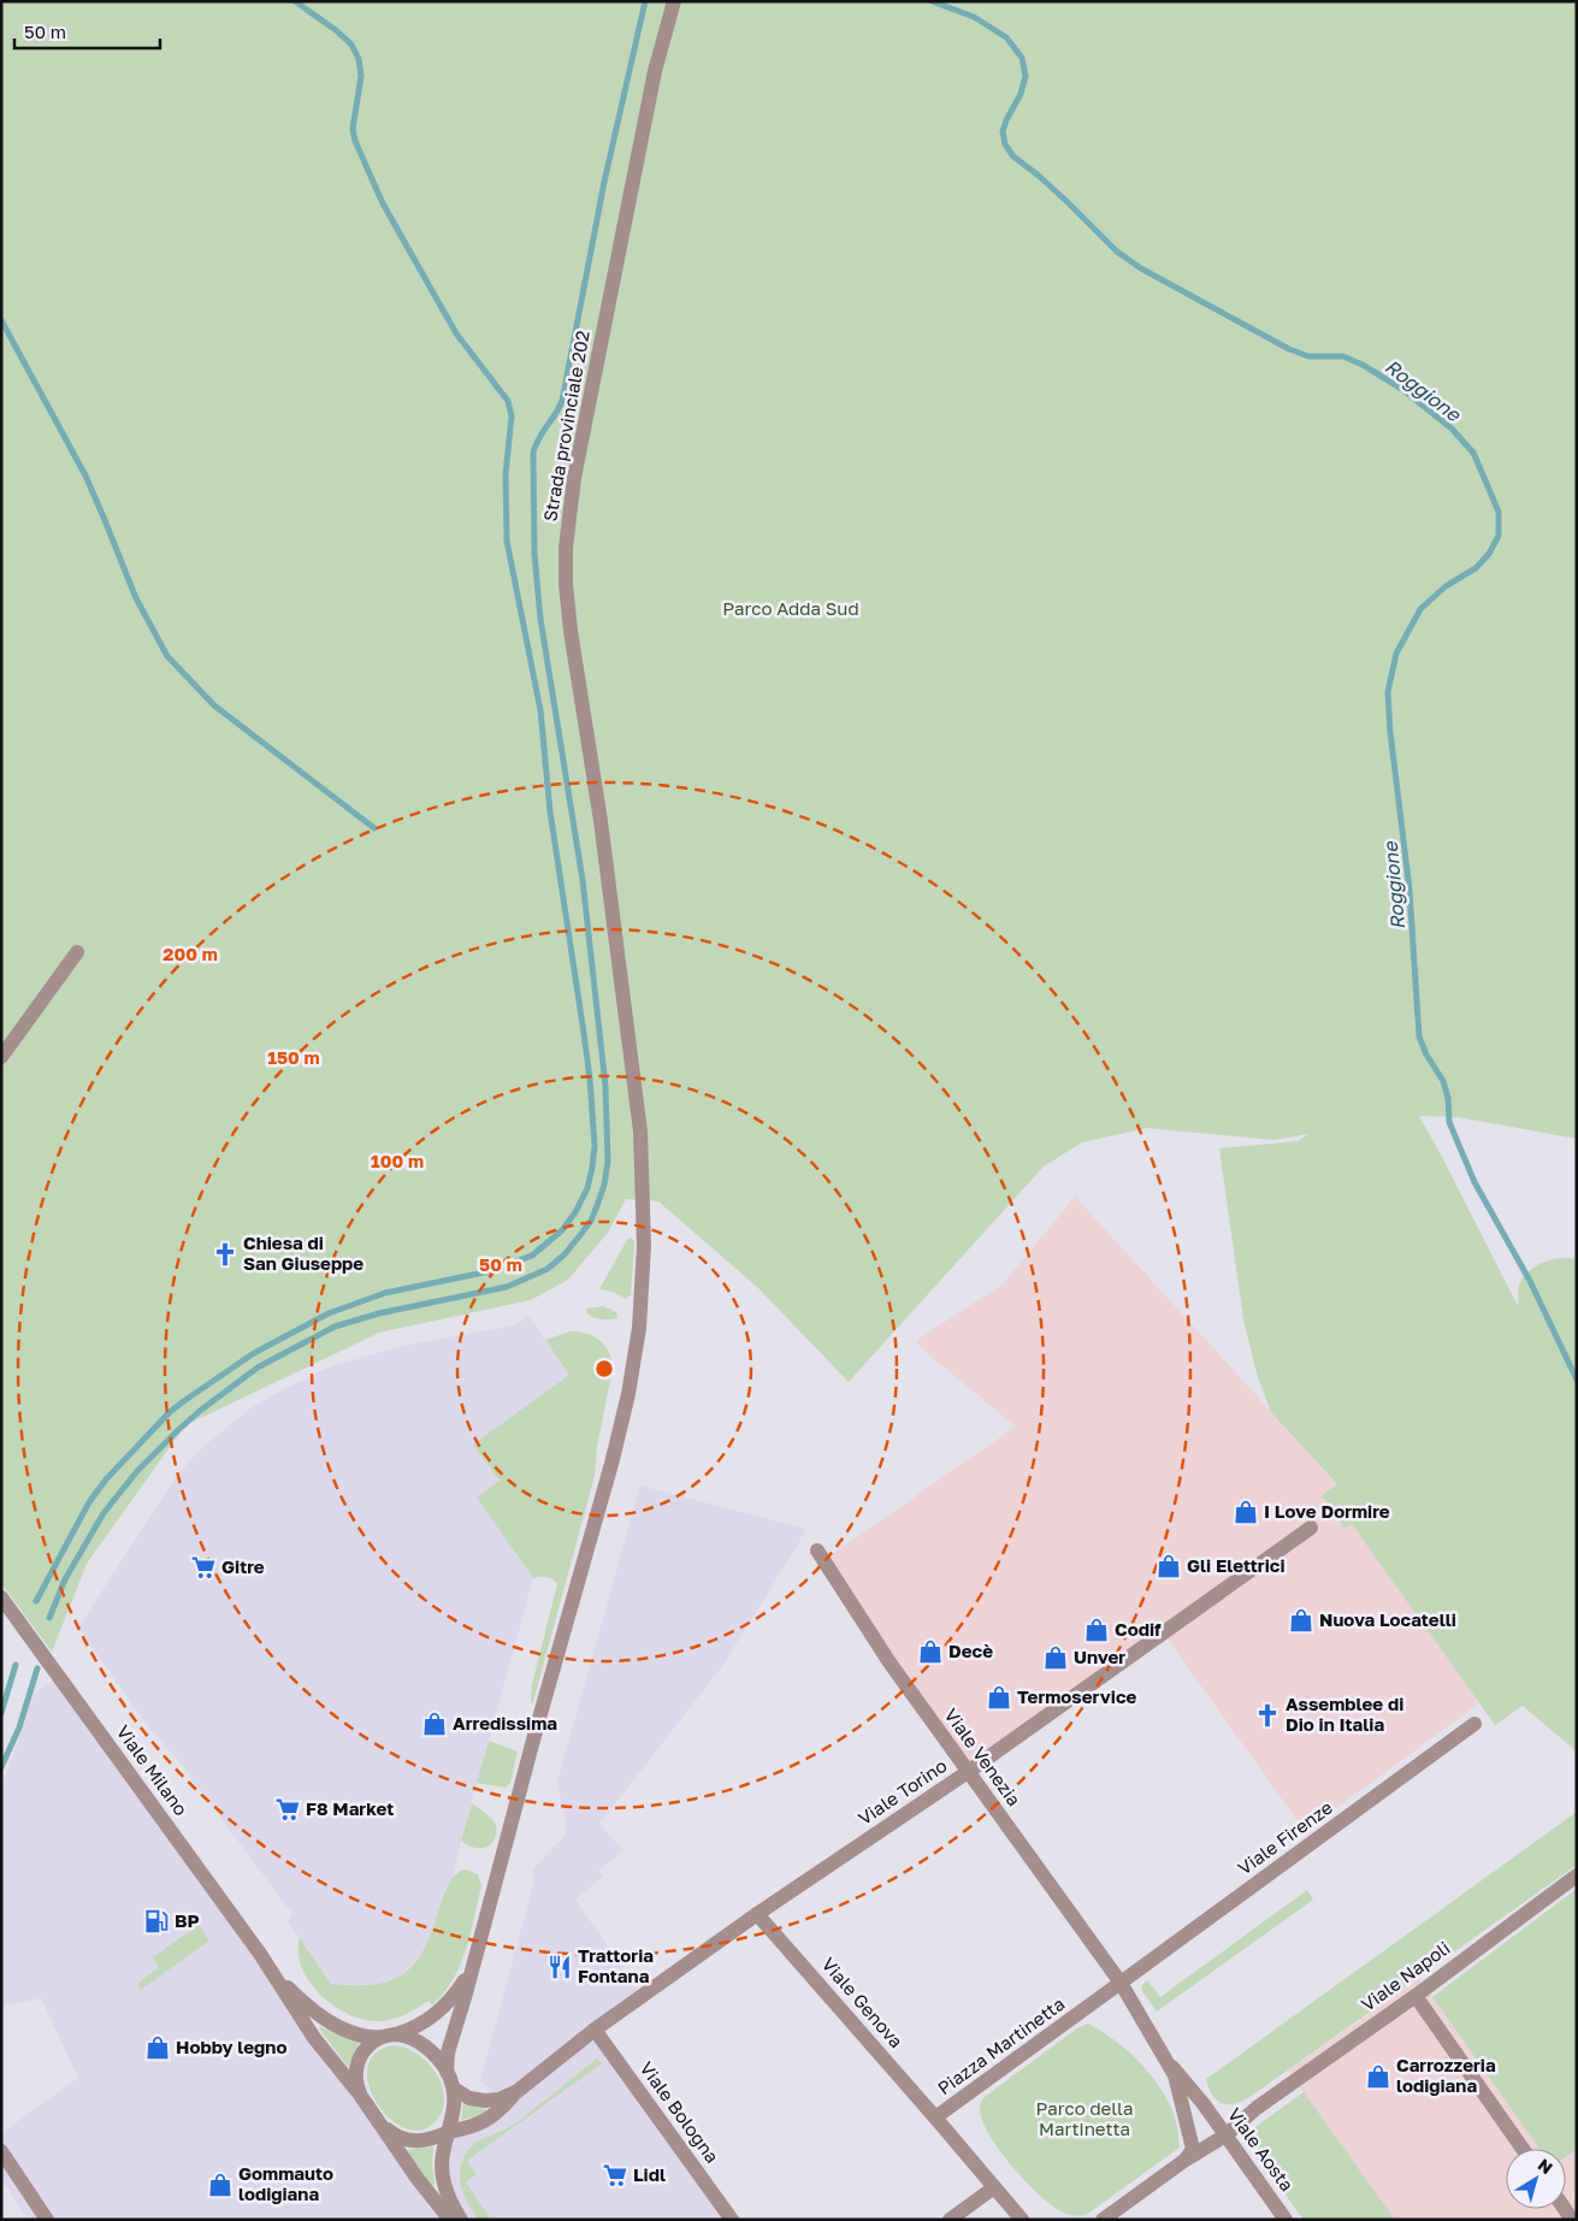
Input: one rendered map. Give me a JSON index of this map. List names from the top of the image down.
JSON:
{
  "streets": {
    "street": [
      "Strada provinciale 202",
      "Viale Venezia",
      "Viale Milano",
      "Viale Torino",
      "Viale Firenze",
      "Viale Napoli",
      "Viale Genova",
      "Piazza Martinetta",
      "Viale Bologna",
      "Viale Aosta"
    ]
  },
  "crossings": [
    ["Viale Venezia", "Viale Torino"],
    ["Viale Venezia", "Viale Firenze"],
    ["Viale Venezia", "Piazza Martinetta"],
    ["Viale Milano", "Viale Torino"],
    ["Viale Torino", "Viale Genova"],
    ["Viale Torino", "Viale Bologna"],
    ["Viale Firenze", "Piazza Martinetta"],
    ["Viale Napoli", "Viale Aosta"],
    ["Viale Genova", "Piazza Martinetta"]
  ],
  "water": ["Roggione"],
  "parks": ["Parco Adda Sud", "Parco della Martinetta"],
  "places": {
    "church": ["Chiesa di San Giuseppe", "Assemblee di Dio in Italia"],
    "shop": [
      "I Love Dormire",
      "Gli Elettrici",
      "Nuova Locatelli",
      "Codif",
      "Decè",
      "Unver",
      "Termoservice",
      "Arredissima",
      "Hobby legno",
      "Carrozzeria lodigiana",
      "Gommauto lodigiana"
    ],
    "supermarket": ["Gitre", "F8 Market", "Lidl"],
    "fuel station": ["BP"],
    "restaurant": ["Trattoria Fontana"]
  },
  "scale_bar": "50 m",
  "north": "top right",
  "rings": [
    "200 m",
    "150 m",
    "100 m",
    "50 m"
  ]
}
